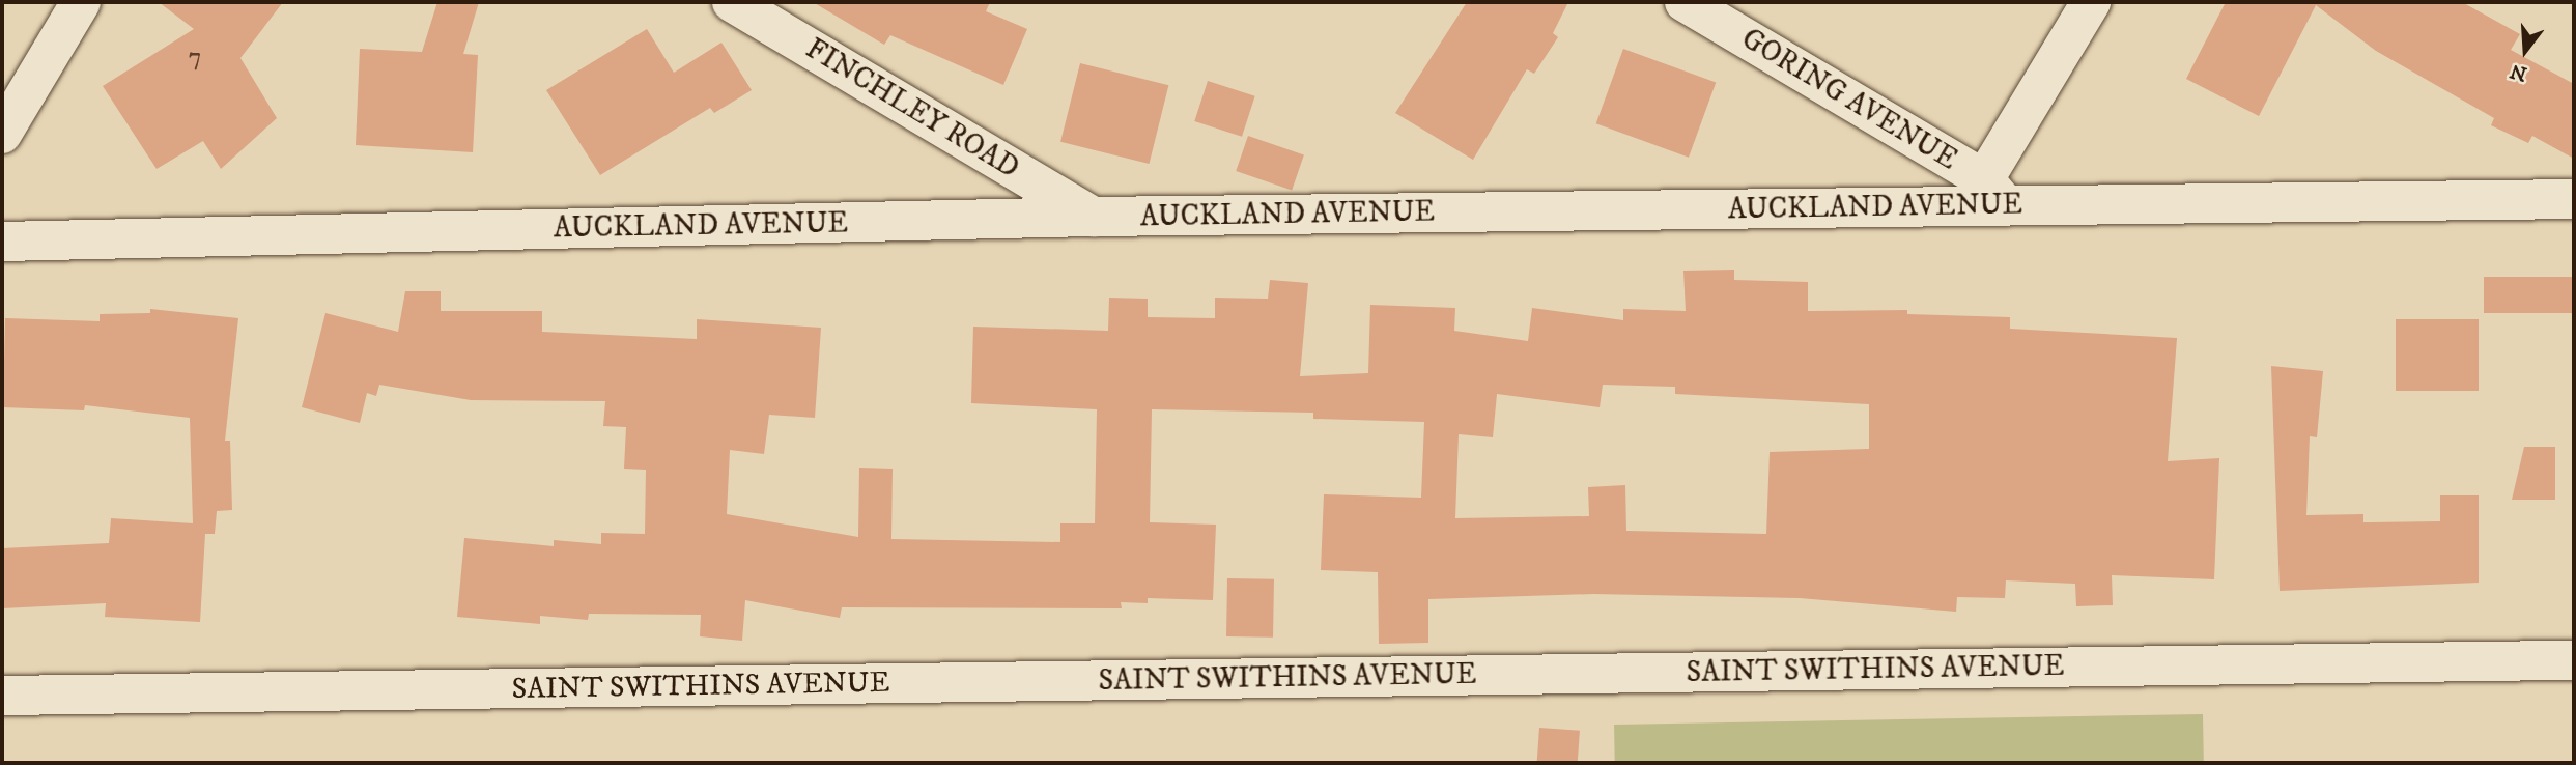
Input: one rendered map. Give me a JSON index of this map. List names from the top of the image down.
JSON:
{
  "streets": {
    "street": [
      "GORING AVENUE",
      "FINCHLEY ROAD",
      "AUCKLAND AVENUE",
      "SAINT SWITHINS AVENUE"
    ]
  },
  "crossings": [
    ["GORING AVENUE", "AUCKLAND AVENUE"],
    ["FINCHLEY ROAD", "AUCKLAND AVENUE"]
  ],
  "house_numbers": ["7"],
  "north": "bottom"
}
